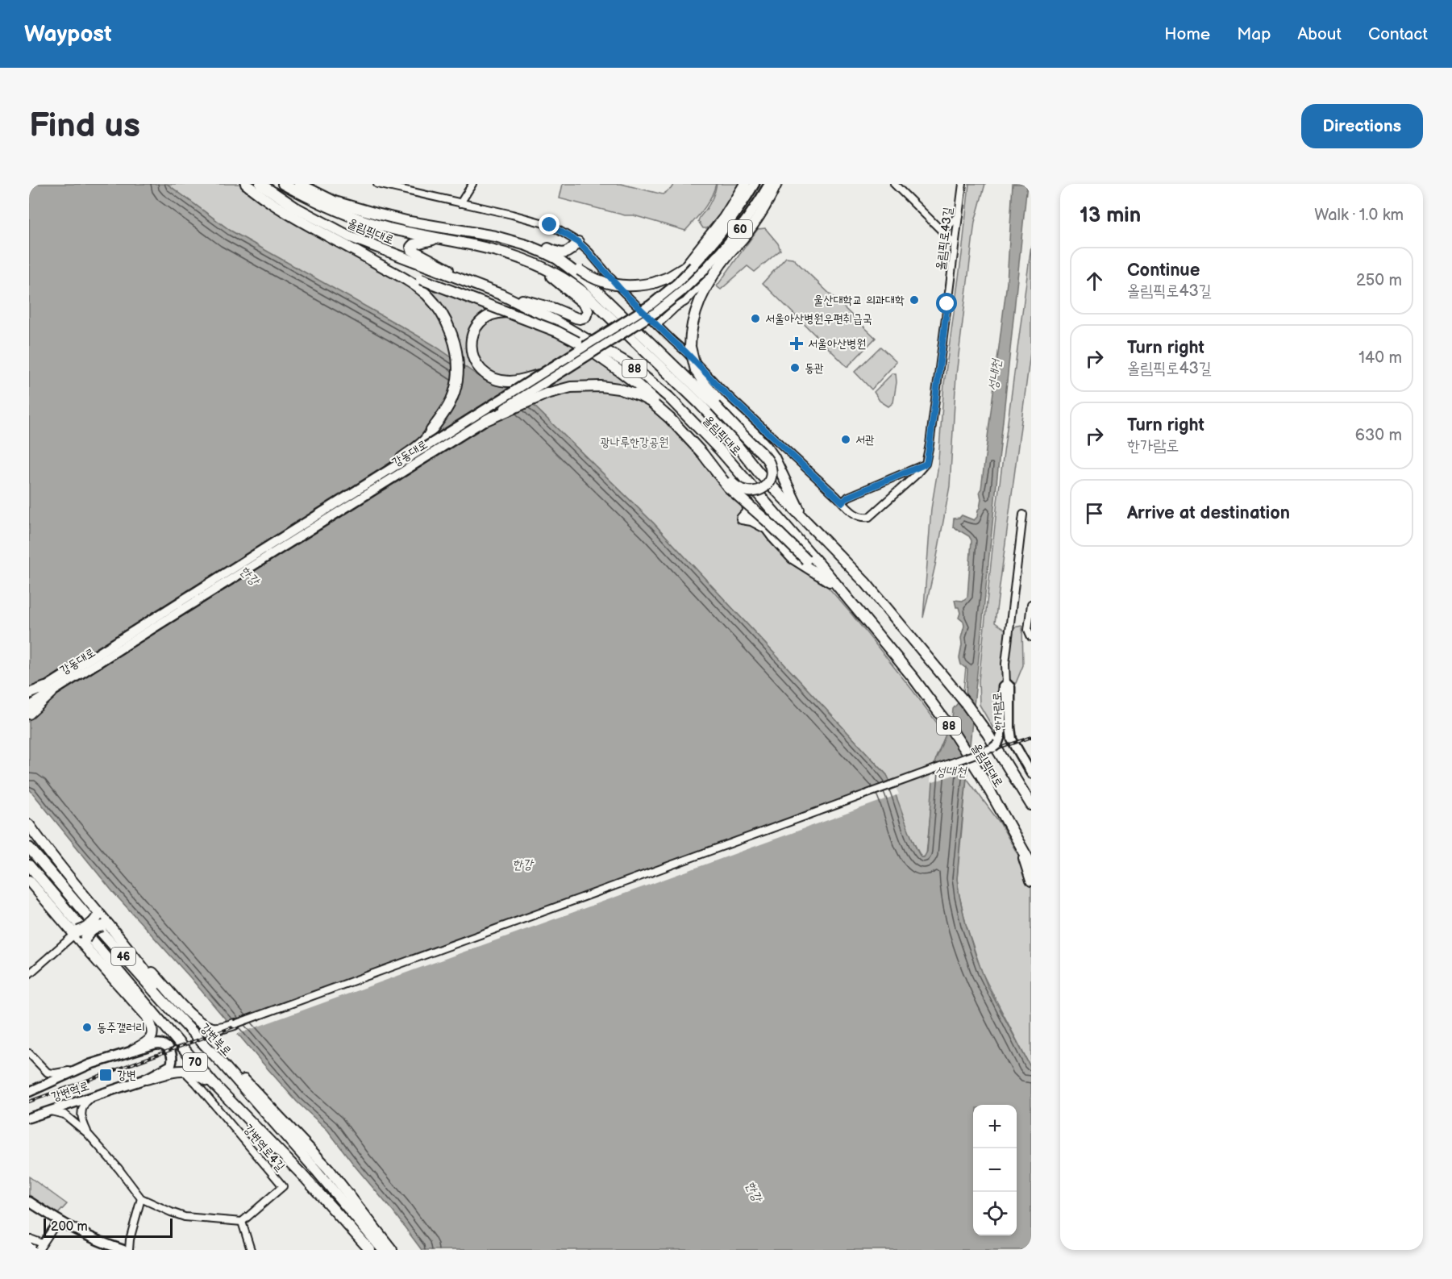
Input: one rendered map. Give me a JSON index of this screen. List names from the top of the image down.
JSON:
{
  "streets": {
    "highway": [
      "올림픽대로",
      "88",
      "46",
      "강변북로",
      "70"
    ],
    "main road": [
      "60",
      "강동대로",
      "한가람로",
      "강변역로"
    ],
    "street": ["올림픽로43길", "강변역로4길"]
  },
  "water": ["성내천", "한강"],
  "parks": ["광나루한강공원"],
  "places": {
    "other": [
      "울산대학교 의과대학",
      "서울아산병원우편취급국",
      "동관",
      "서관",
      "동주갤러리"
    ],
    "health": ["서울아산병원"],
    "transit": ["강변"]
  },
  "scale_bar": "200 m",
  "page": {
    "header": "Waypost",
    "nav": [
      "Home",
      "Map",
      "About",
      "Contact"
    ],
    "buttons": "Directions",
    "title": "Find us",
    "heading": ["13 min", "Walk · 1.0 km"],
    "list": [
      ["Continue", "올림픽로43길", "250 m"],
      ["Turn right", "올림픽로43길", "140 m"],
      ["Turn right", "한가람로", "630 m"],
      "Arrive at destination"
    ],
    "map_buttons": ["+", "−"],
    "scale": "200 m"
  }
}
